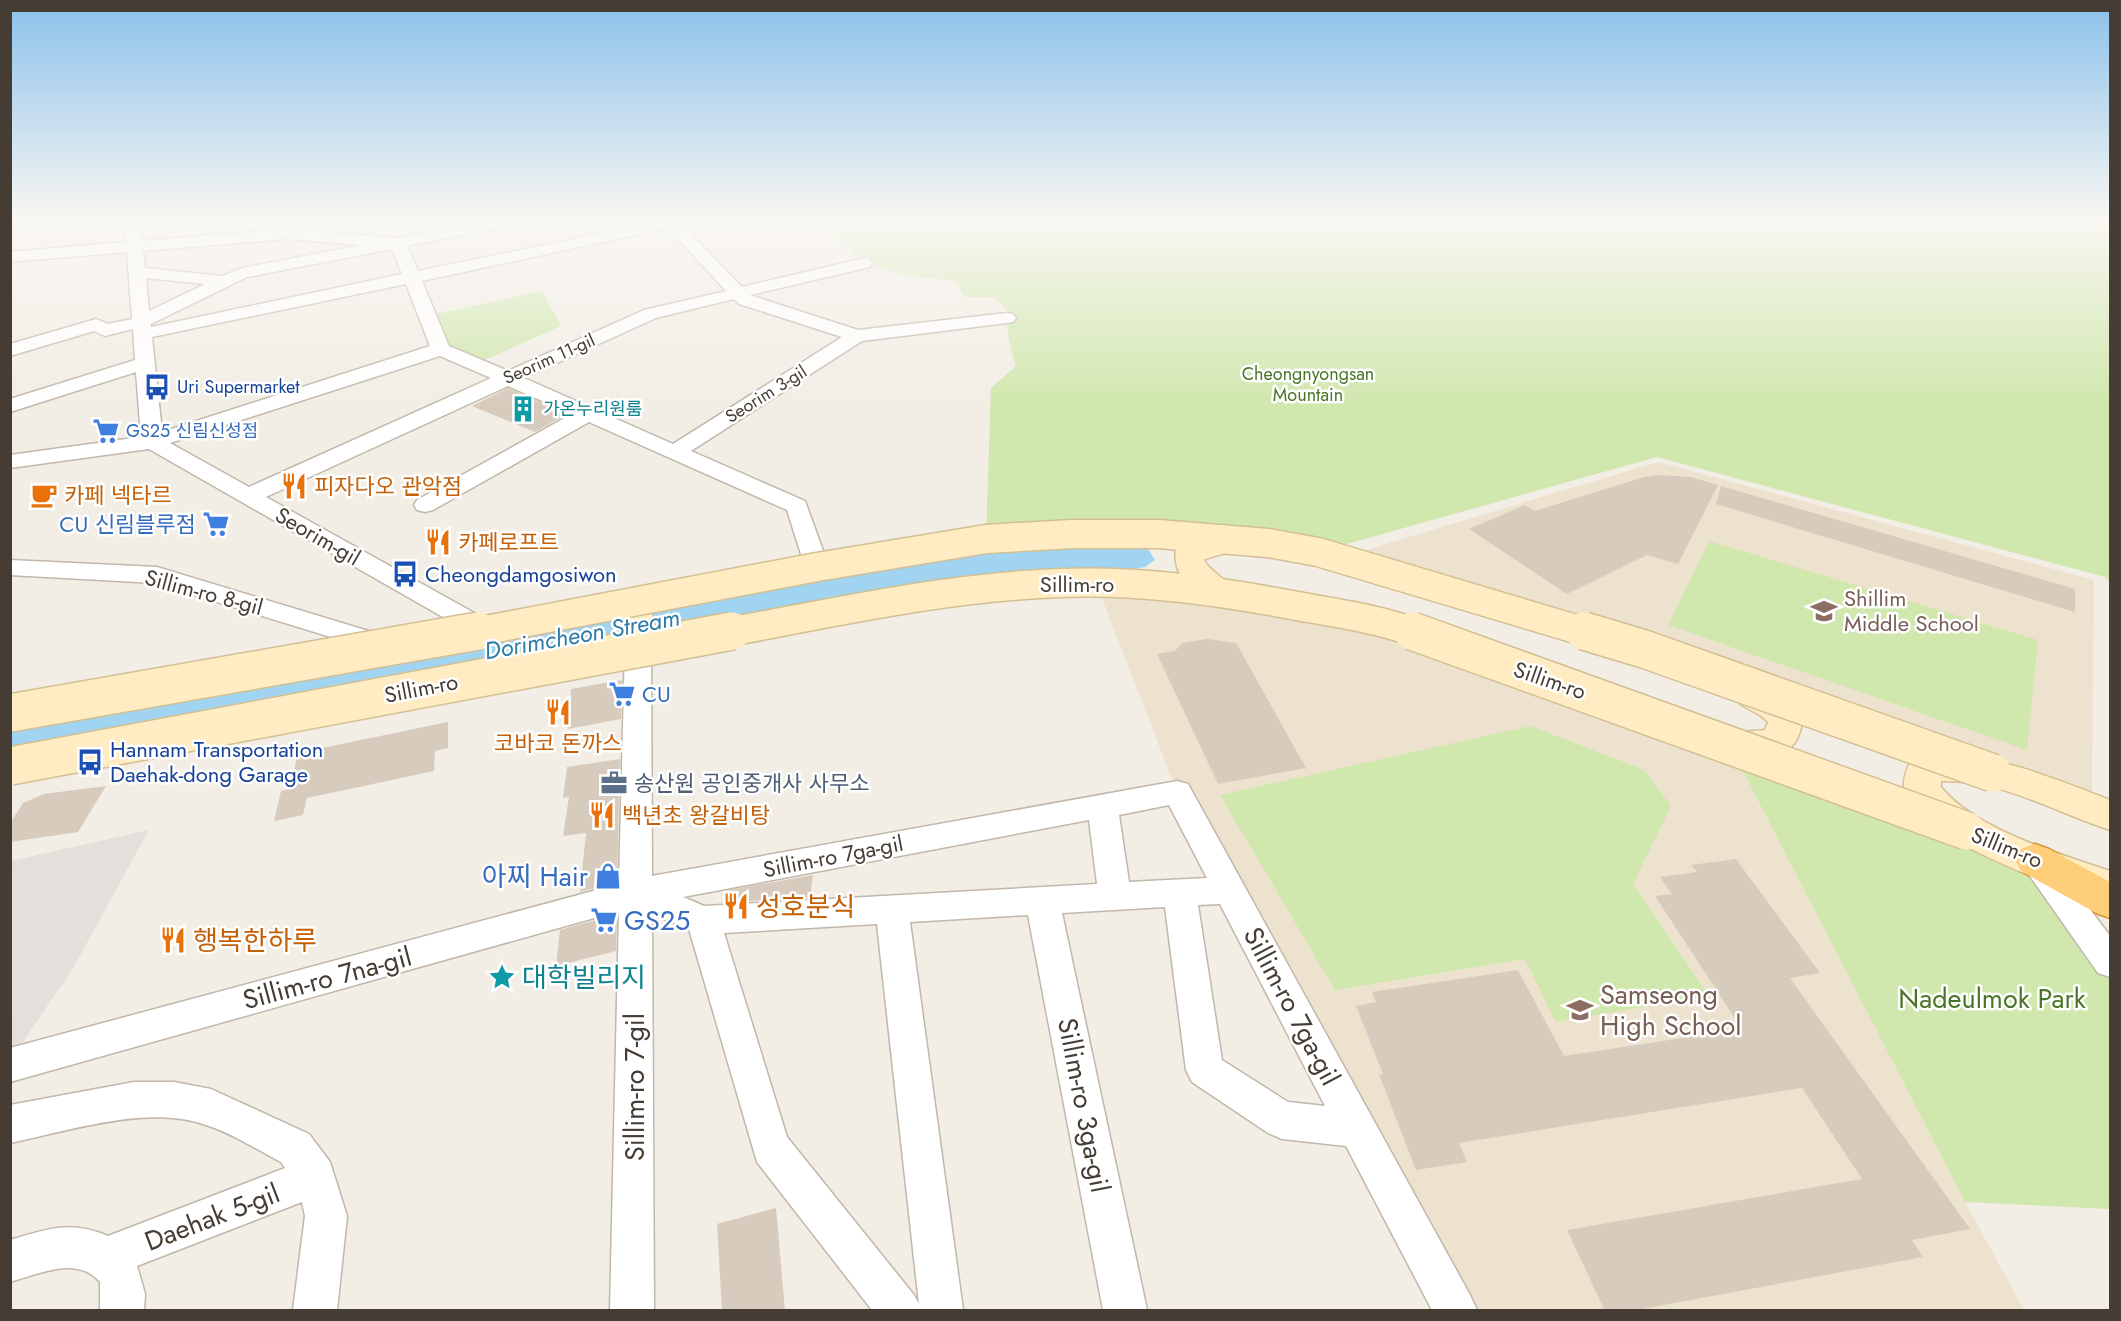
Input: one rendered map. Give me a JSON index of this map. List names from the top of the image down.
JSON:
{
  "streets": {
    "main road": ["Sillim-ro"],
    "street": [
      "Seorim 11-gil",
      "Seorim 3-gil",
      "Seorim-gil",
      "Sillim-ro 8-gil",
      "Sillim-ro 7ga-gil",
      "Sillim-ro 7na-gil",
      "Sillim-ro 7-gil",
      "Sillim-ro 3ga-gil",
      "Daehak 5-gil"
    ]
  },
  "crossings": [
    ["Seorim 11-gil", "Seorim-gil"],
    ["Seorim-gil", "Sillim-ro"],
    ["Sillim-ro", "Sillim-ro 8-gil"],
    ["Sillim-ro", "Sillim-ro 7-gil"],
    ["Sillim-ro 7ga-gil", "Sillim-ro 7na-gil"],
    ["Sillim-ro 7ga-gil", "Sillim-ro 7-gil"],
    ["Sillim-ro 7na-gil", "Sillim-ro 7-gil"]
  ],
  "water": ["Dorimcheon Stream"],
  "parks": ["Cheongnyongsan Mountain", "Nadeulmok Park"],
  "places": {
    "bus stop": ["Uri Supermarket", "Cheongdamgosiwon", "Hannam Transportation Daehak-dong Garage"],
    "building": ["가온누리원룸"],
    "supermarket": [
      "GS25 신림신성점",
      "CU 신림블루점",
      "CU",
      "GS25"
    ],
    "restaurant": [
      "피자다오 관악점",
      "카페로프트",
      "코바코 돈까스",
      "백년초 왕갈비탕",
      "성호분식",
      "행복한하루"
    ],
    "cafe": ["카페 넥타르"],
    "school or university": ["Shillim Middle School", "Samseong High School"],
    "office": ["송산원 공인중개사 사무소"],
    "shop": ["아찌 Hair"],
    "place": ["대학빌리지"]
  }
}
